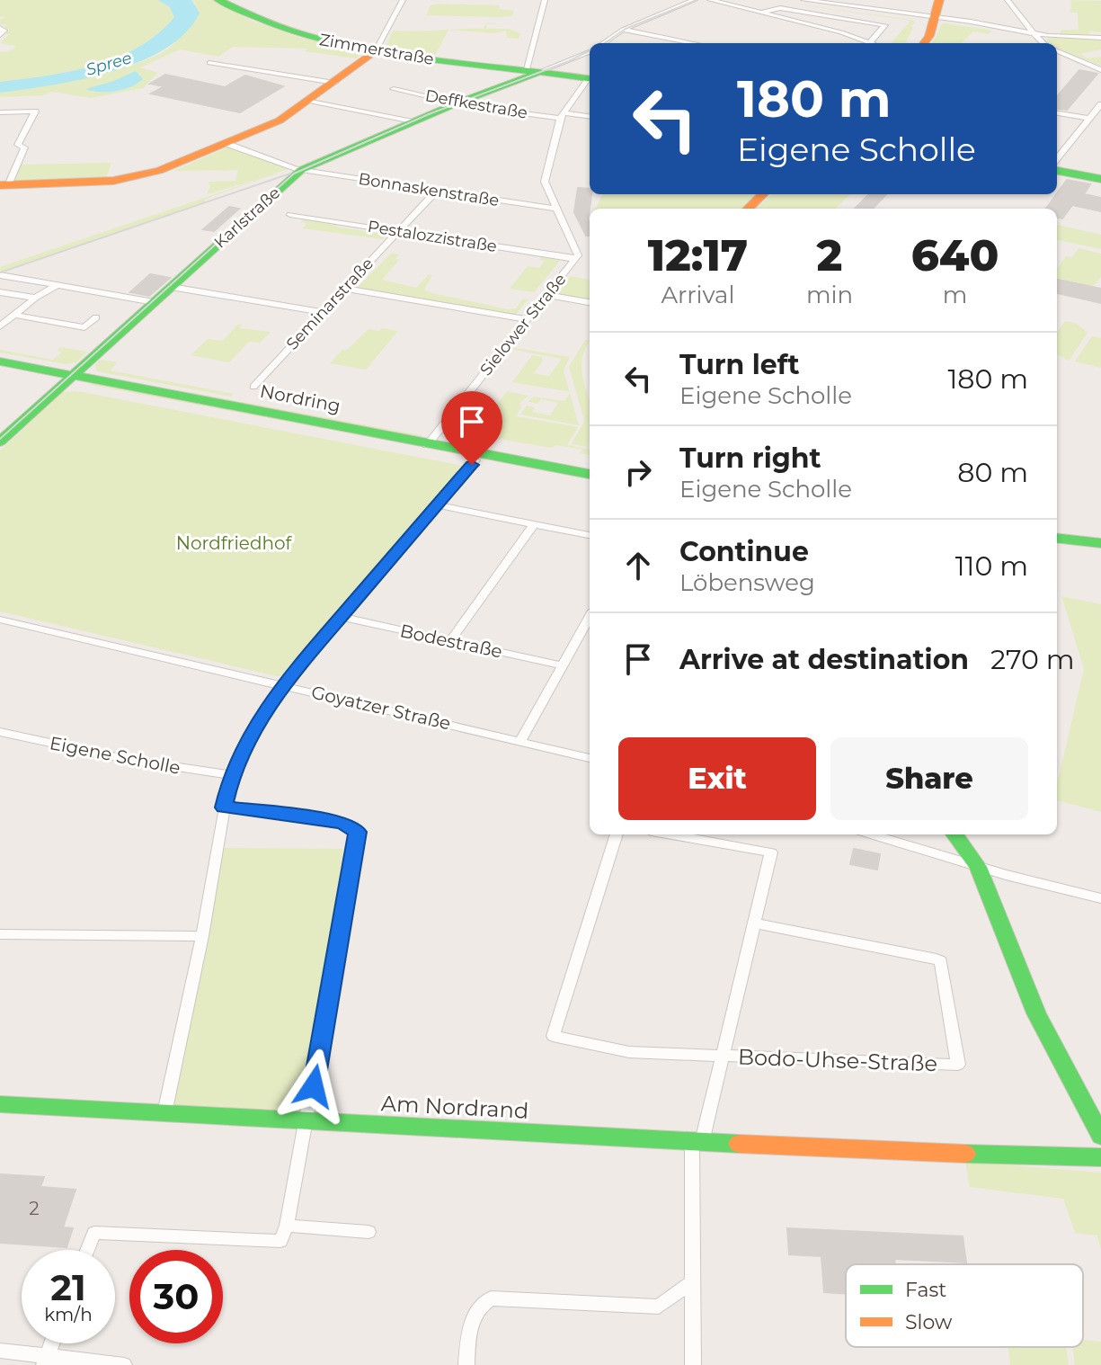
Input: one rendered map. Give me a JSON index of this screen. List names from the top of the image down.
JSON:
{
  "streets": {
    "street": [
      "Zimmerstraße",
      "Deffkestraße",
      "Bonnaskenstraße",
      "Karlstraße",
      "Pestalozzistraße",
      "Seminarstraße",
      "Sielower Straße",
      "Nordring",
      "Bodestraße",
      "Goyatzer Straße",
      "Eigene Scholle",
      "Bodo-Uhse-Straße",
      "Am Nordrand"
    ]
  },
  "crossings": [
    ["Zimmerstraße", "Karlstraße"],
    ["Deffkestraße", "Karlstraße"],
    ["Deffkestraße", "Sielower Straße"],
    ["Bonnaskenstraße", "Karlstraße"],
    ["Bonnaskenstraße", "Seminarstraße"],
    ["Bonnaskenstraße", "Sielower Straße"],
    ["Karlstraße", "Nordring"],
    ["Pestalozzistraße", "Seminarstraße"],
    ["Pestalozzistraße", "Sielower Straße"],
    ["Sielower Straße", "Nordring"]
  ],
  "water": ["Spree"],
  "parks": ["Nordfriedhof"],
  "house_numbers": ["2"],
  "legend": ["Fast", "Slow"],
  "page": {
    "turn": ["180 m", "Eigene Scholle"],
    "eta": [
      "12:17",
      "Arrival",
      "2",
      "min",
      "640",
      "m"
    ],
    "list": [
      {
        "name": "Turn left",
        "note": "Eigene Scholle",
        "value": "180 m"
      },
      {
        "name": "Turn right",
        "note": "Eigene Scholle",
        "value": "80 m"
      },
      {
        "name": "Continue",
        "note": "Löbensweg",
        "value": "110 m"
      },
      {
        "name": "Arrive at destination",
        "value": "270 m"
      }
    ],
    "buttons": ["Exit", "Share"],
    "speed": "21 km/h",
    "limit": "30"
  }
}
